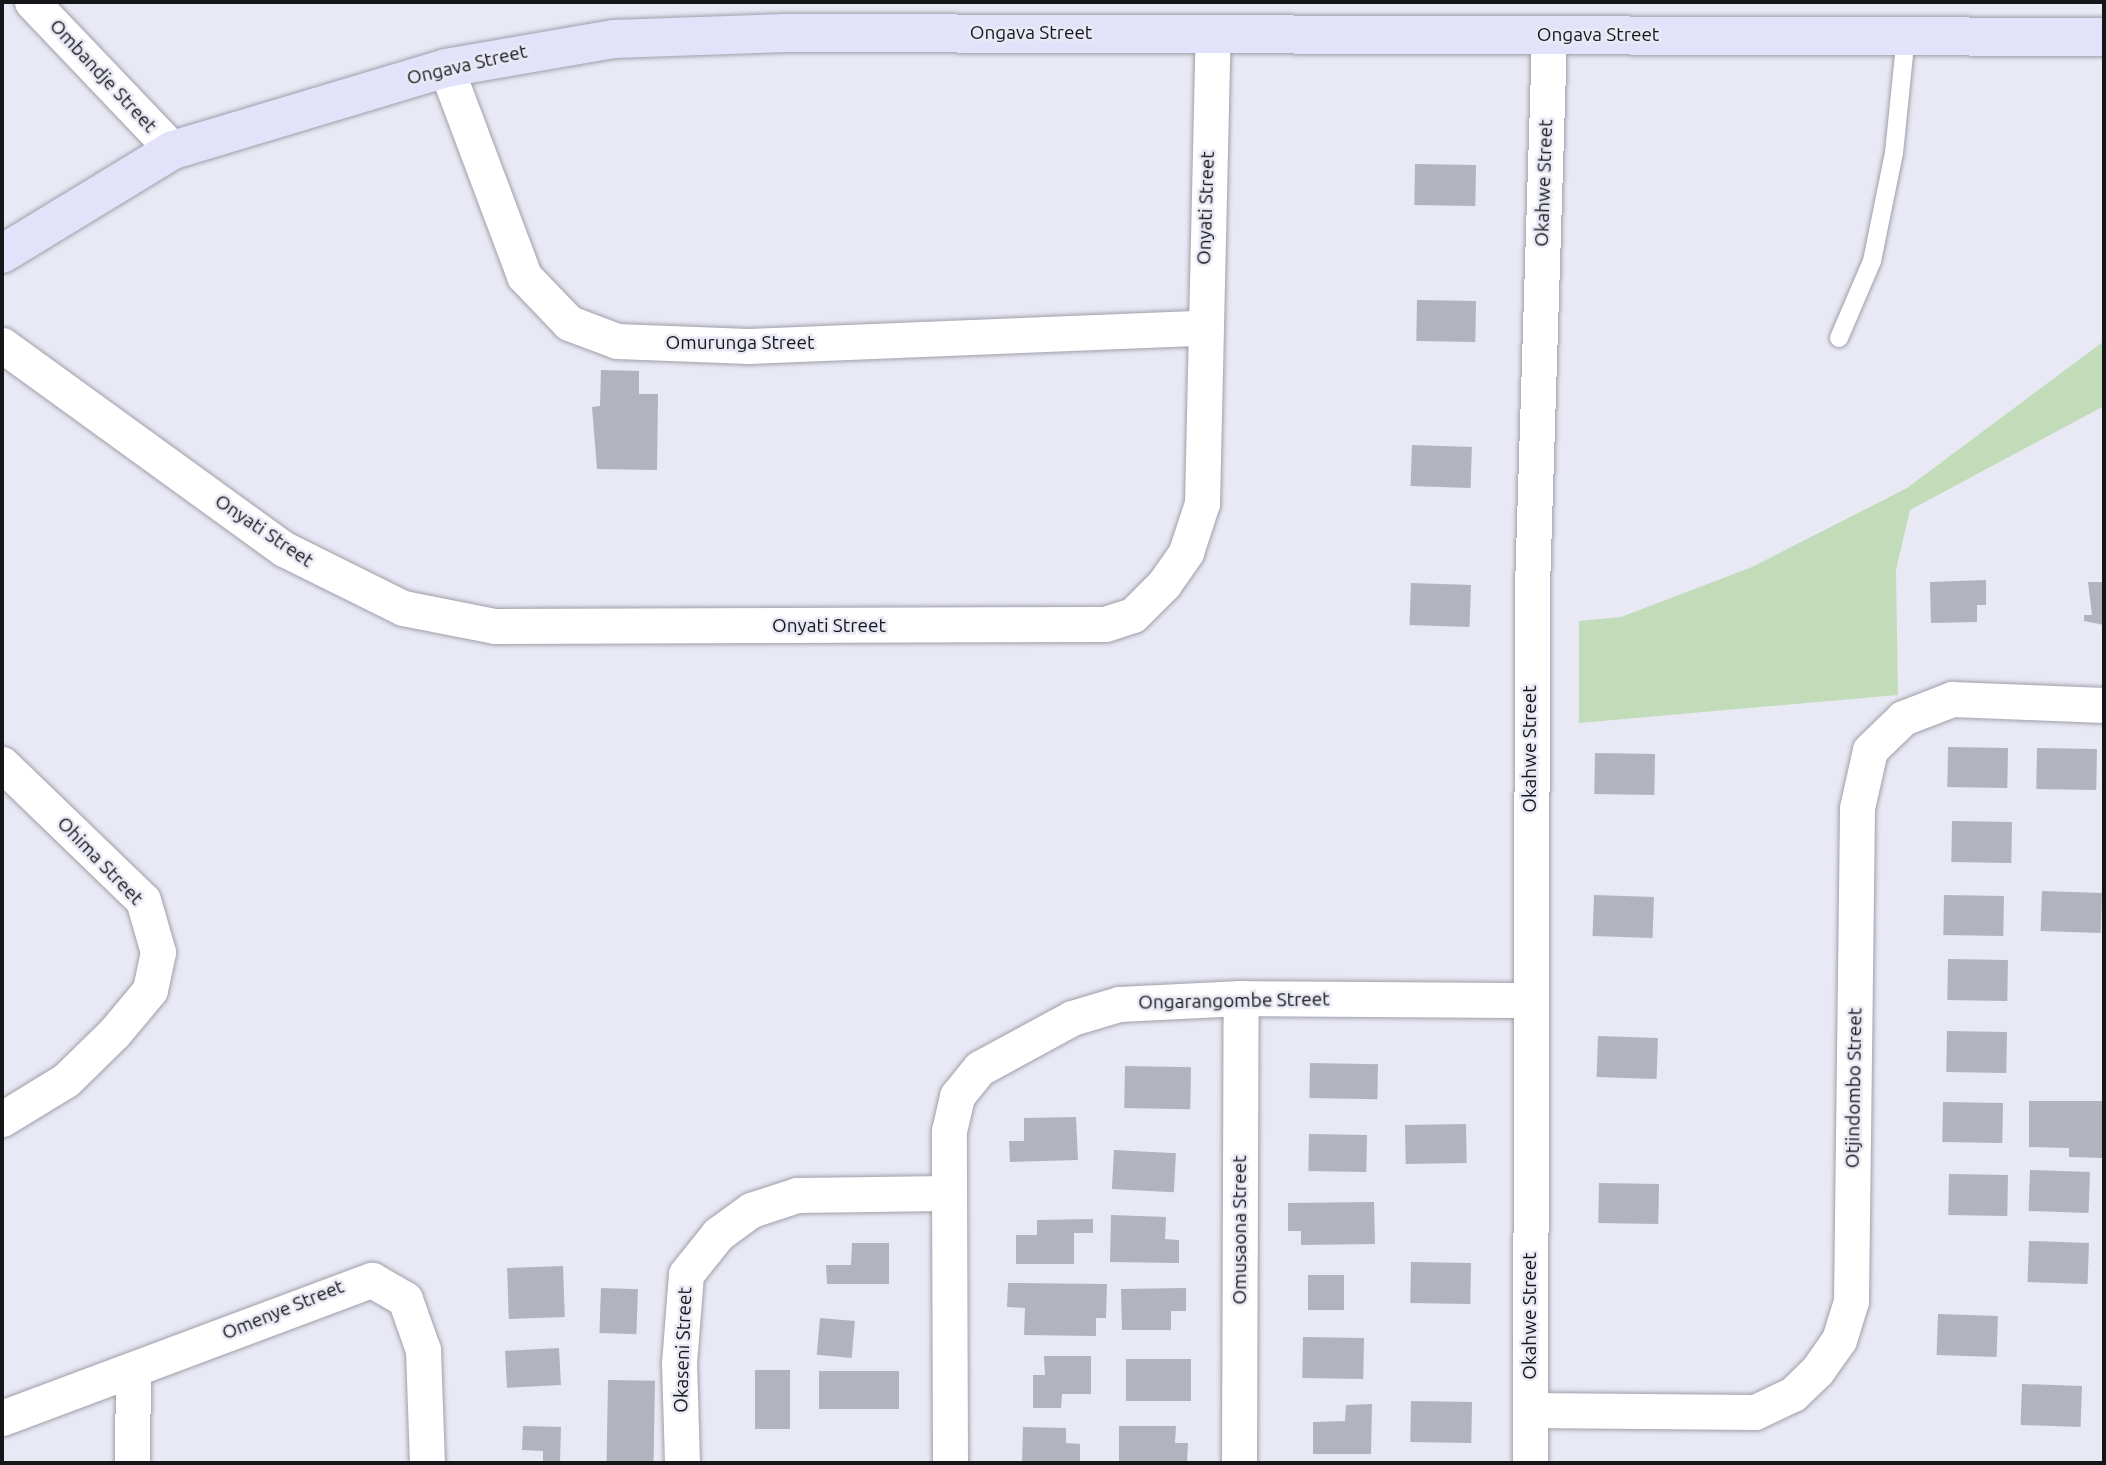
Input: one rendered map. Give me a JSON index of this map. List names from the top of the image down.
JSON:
{
  "streets": {
    "street": [
      "Ongava Street",
      "Ombandje Street",
      "Okahwe Street",
      "Onyati Street",
      "Omurunga Street",
      "Ohima Street",
      "Ongarangombe Street",
      "Otjindombo Street",
      "Omusaona Street",
      "Omenye Street",
      "Okaseni Street"
    ]
  },
  "crossings": [
    ["Ongava Street", "Ombandje Street"],
    ["Ongava Street", "Okahwe Street"],
    ["Ongava Street", "Onyati Street"],
    ["Ongava Street", "Omurunga Street"],
    ["Okahwe Street", "Ongarangombe Street"],
    ["Okahwe Street", "Otjindombo Street"],
    ["Onyati Street", "Omurunga Street"],
    ["Ongarangombe Street", "Omusaona Street"],
    ["Ongarangombe Street", "Okaseni Street"]
  ]
}
